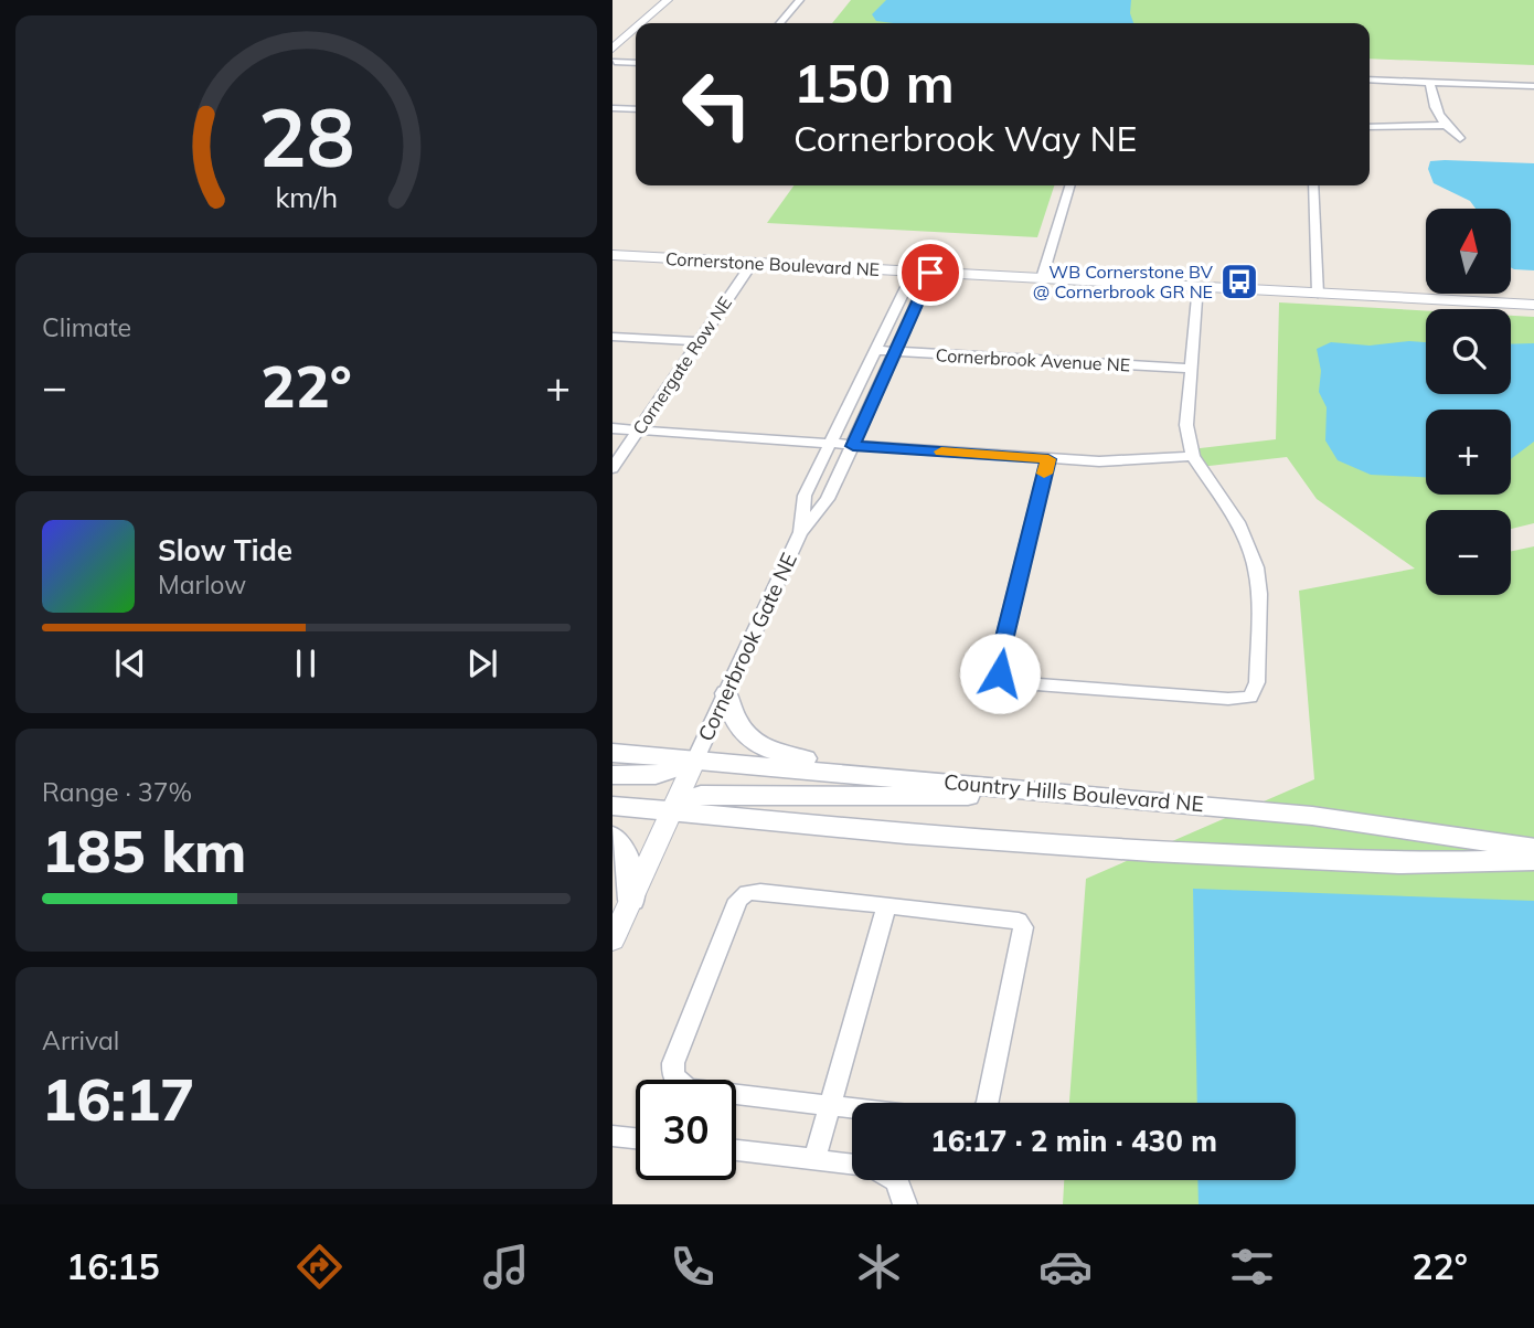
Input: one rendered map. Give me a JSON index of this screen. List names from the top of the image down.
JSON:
{
  "streets": {
    "main road": ["Country Hills Boulevard NE"],
    "street": [
      "Cornerstone Boulevard NE",
      "Cornerbrook Avenue NE",
      "Cornergate Row NE",
      "Cornerbrook Gate NE"
    ]
  },
  "crossings": [
    ["Cornerstone Boulevard NE", "Cornergate Row NE"],
    ["Cornerstone Boulevard NE", "Cornerbrook Gate NE"],
    ["Cornerbrook Avenue NE", "Cornerbrook Gate NE"],
    ["Cornerbrook Gate NE", "Country Hills Boulevard NE"]
  ],
  "places": {
    "bus stop": ["WB Cornerstone BV @ Cornerbrook GR NE"]
  },
  "north": "top",
  "page": {
    "turn": ["150 m", "Cornerbrook Way NE"],
    "map_buttons": ["+", "−"],
    "tile": [
      "Climate",
      ["Range · 37%", "185 km"],
      ["Arrival", "16:17"]
    ],
    "heat": ["−", "22°", "+"],
    "song": ["Slow Tide", "Marlow"],
    "limit": "30",
    "trip": "16:17 · 2 min · 430 m",
    "tabs": ["16:15", "22°"],
    "gauge": ["28", "km/h"]
  }
}
